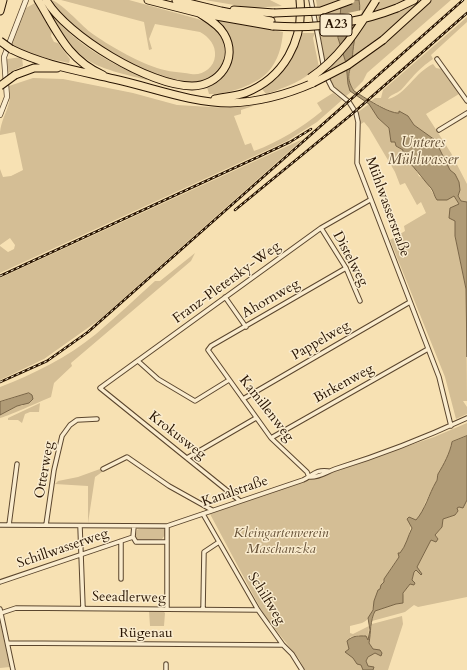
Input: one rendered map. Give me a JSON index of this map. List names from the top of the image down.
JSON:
{
  "streets": {
    "highway": ["A23"],
    "street": [
      "Mühlwasserstraße",
      "Distelweg",
      "Franz-Pletersky-Weg",
      "Ahornweg",
      "Pappelweg",
      "Birkenweg",
      "Kamillenweg",
      "Krokusweg",
      "Otterweg",
      "Kanalstraße",
      "Schillwasserweg",
      "Seeadlerweg",
      "Schilfweg",
      "Rügenau"
    ]
  },
  "crossings": [
    ["Mühlwasserstraße", "Franz-Pletersky-Weg"],
    ["Mühlwasserstraße", "Pappelweg"],
    ["Mühlwasserstraße", "Birkenweg"],
    ["Mühlwasserstraße", "Kanalstraße"],
    ["Distelweg", "Franz-Pletersky-Weg"],
    ["Distelweg", "Ahornweg"],
    ["Franz-Pletersky-Weg", "Krokusweg"],
    ["Ahornweg", "Kamillenweg"],
    ["Pappelweg", "Kamillenweg"],
    ["Birkenweg", "Kamillenweg"],
    ["Kamillenweg", "Kanalstraße"],
    ["Krokusweg", "Kanalstraße"],
    ["Kanalstraße", "Schilfweg"],
    ["Seeadlerweg", "Schilfweg"],
    ["Schilfweg", "Rügenau"]
  ],
  "water": ["Unteres Mühlwasser"],
  "parks": ["Kleingartenverein Maschanzka"]
}
